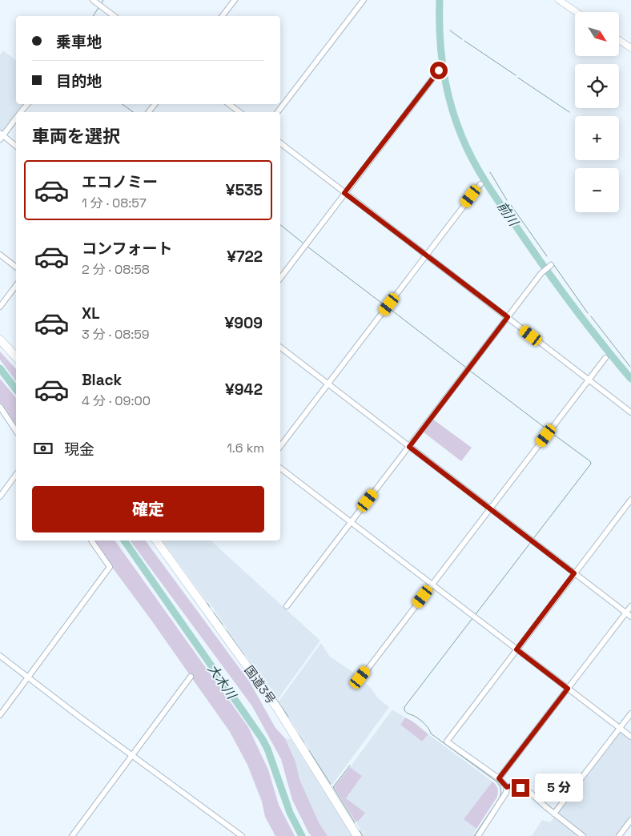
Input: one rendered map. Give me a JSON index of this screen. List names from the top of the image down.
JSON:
{
  "streets": {
    "highway": ["国道3号"]
  },
  "water": ["前川", "大木川"],
  "north": "bottom right",
  "page": {
    "map_buttons": ["+", "−"],
    "banner": ["乗車地", "目的地"],
    "heading": "車両を選択",
    "list": [
      {
        "name": "エコノミー",
        "note": "1 分 · 08:57",
        "value": "¥535"
      },
      {
        "name": "コンフォート",
        "note": "2 分 · 08:58",
        "value": "¥722"
      },
      {
        "name": "XL",
        "note": "3 分 · 08:59",
        "value": "¥909"
      },
      {
        "name": "Black",
        "note": "4 分 · 09:00",
        "value": "¥942"
      }
    ],
    "pay": ["現金", "1.6 km"],
    "buttons": "確定",
    "bubble": "5 分"
  }
}
